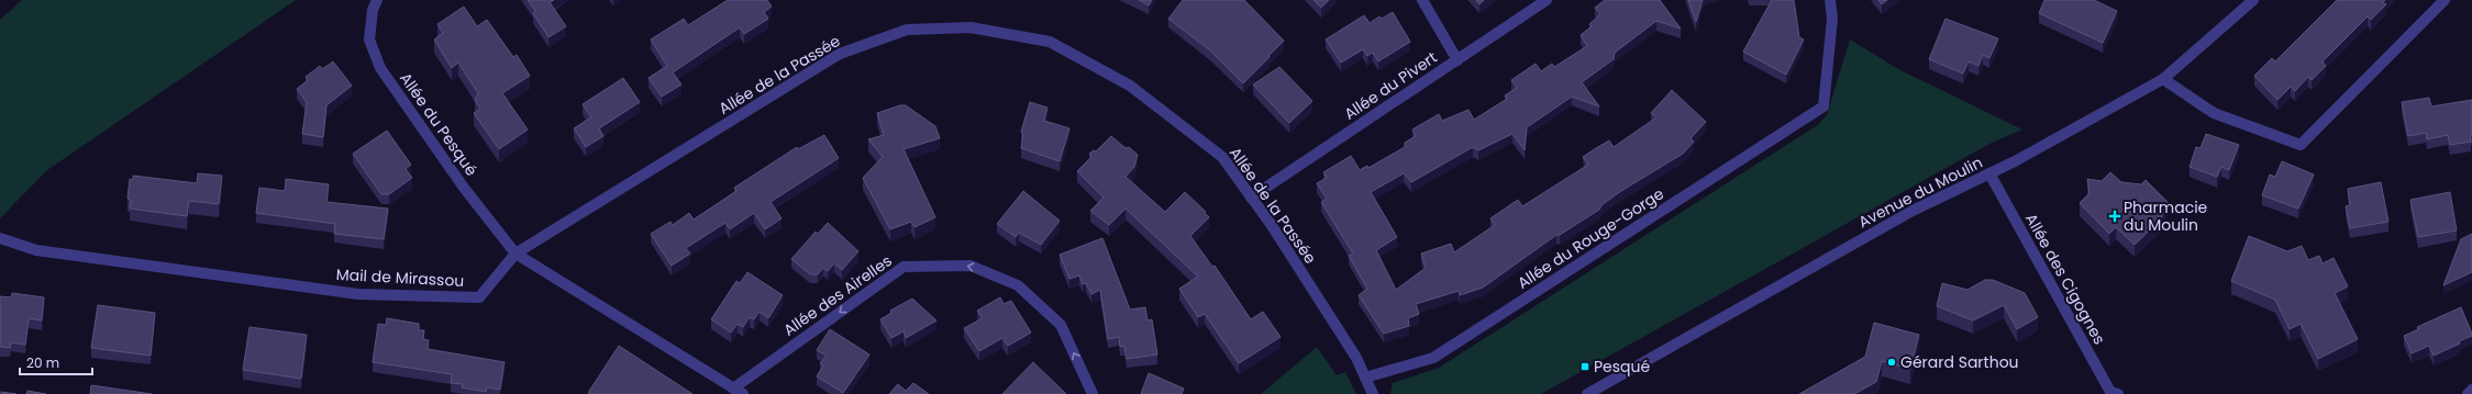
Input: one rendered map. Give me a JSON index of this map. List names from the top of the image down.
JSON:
{
  "streets": {
    "street": [
      "Allée de la Passée",
      "Allée du Pivert",
      "Allée du Pesqué",
      "Avenue du Moulin",
      "Allée du Rouge-Gorge",
      "Mail de Mirassou",
      "Allée des Cigognes",
      "Allée des Airelles"
    ]
  },
  "crossings": [
    ["Allée de la Passée", "Allée du Pivert"],
    ["Allée de la Passée", "Allée du Pesqué"],
    ["Allée de la Passée", "Allée du Rouge-Gorge"],
    ["Allée de la Passée", "Mail de Mirassou"],
    ["Allée du Pesqué", "Mail de Mirassou"],
    ["Avenue du Moulin", "Allée des Cigognes"]
  ],
  "places": {
    "health": ["Pharmacie du Moulin"],
    "other": ["Gérard Sarthou"],
    "transit": ["Pesqué"]
  },
  "scale_bar": "20 m"
}
